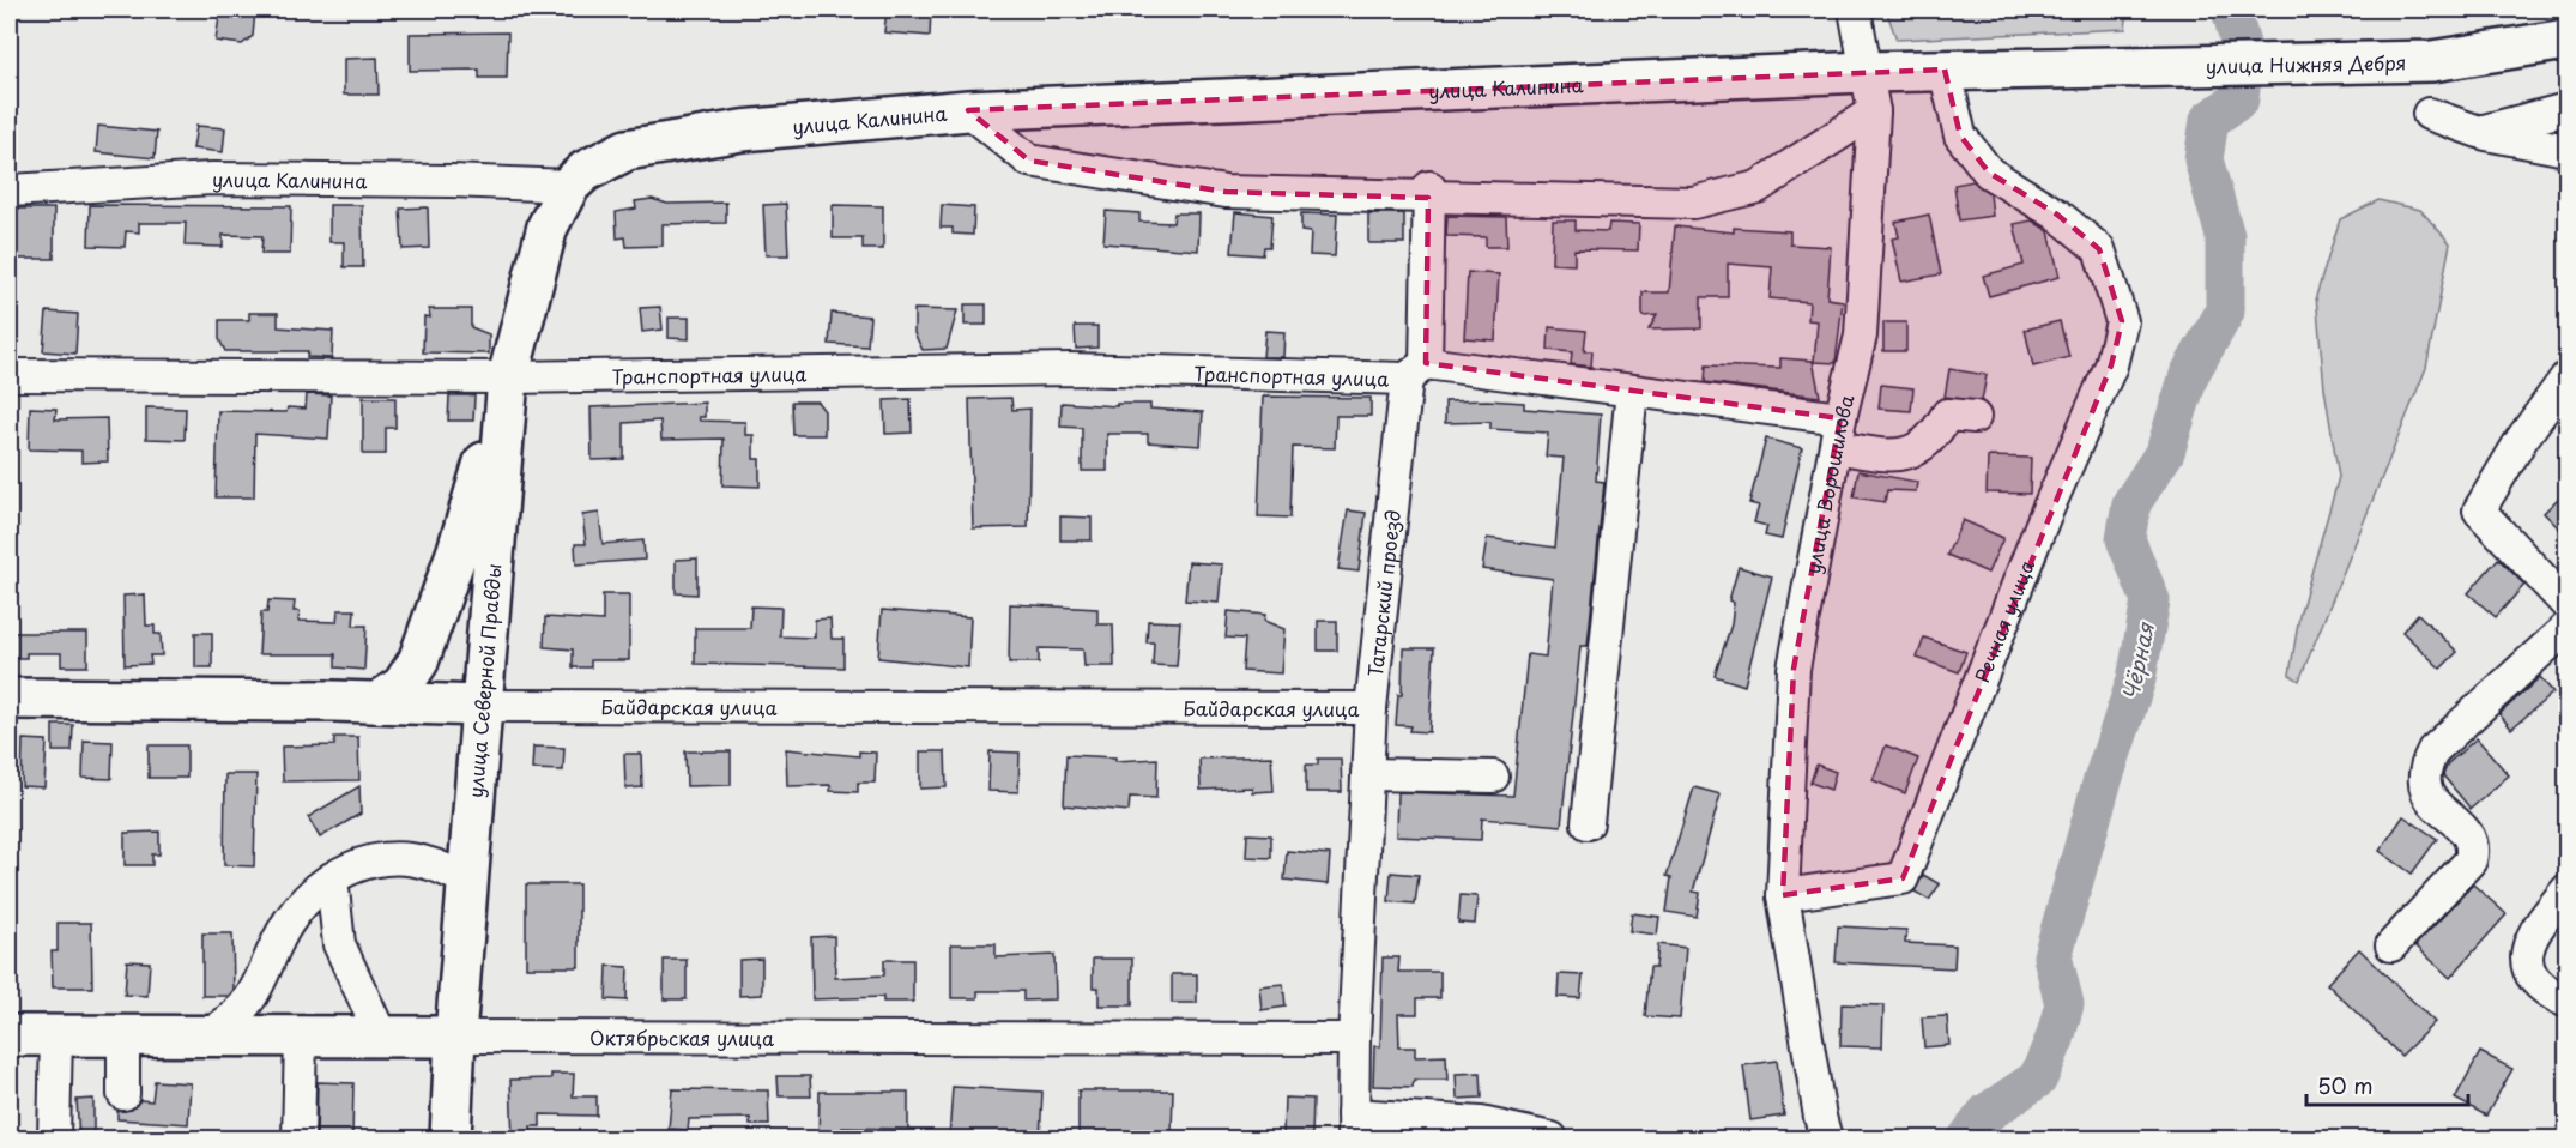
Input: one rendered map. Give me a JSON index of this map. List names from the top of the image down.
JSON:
{
  "streets": {
    "main road": [
      "улица Нижняя Дебря",
      "улица Калинина",
      "улица Северной Правды",
      "Байдарская улица",
      "Октябрьская улица"
    ],
    "street": [
      "Транспортная улица",
      "улица Ворошилова",
      "Татарский проезд",
      "Речная улица"
    ]
  },
  "crossings": [
    ["улица Нижняя Дебря", "улица Калинина"],
    ["улица Калинина", "улица Ворошилова"],
    ["улица Калинина", "Татарский проезд"],
    ["улица Калинина", "Речная улица"],
    ["улица Калинина", "улица Северной Правды"],
    ["Транспортная улица", "улица Ворошилова"],
    ["Транспортная улица", "Татарский проезд"],
    ["Транспортная улица", "улица Северной Правды"],
    ["улица Ворошилова", "Речная улица"],
    ["Татарский проезд", "Байдарская улица"],
    ["Татарский проезд", "Октябрьская улица"],
    ["улица Северной Правды", "Байдарская улица"],
    ["улица Северной Правды", "Октябрьская улица"]
  ],
  "water": ["Чёрная"],
  "scale_bar": "50 m"
}
